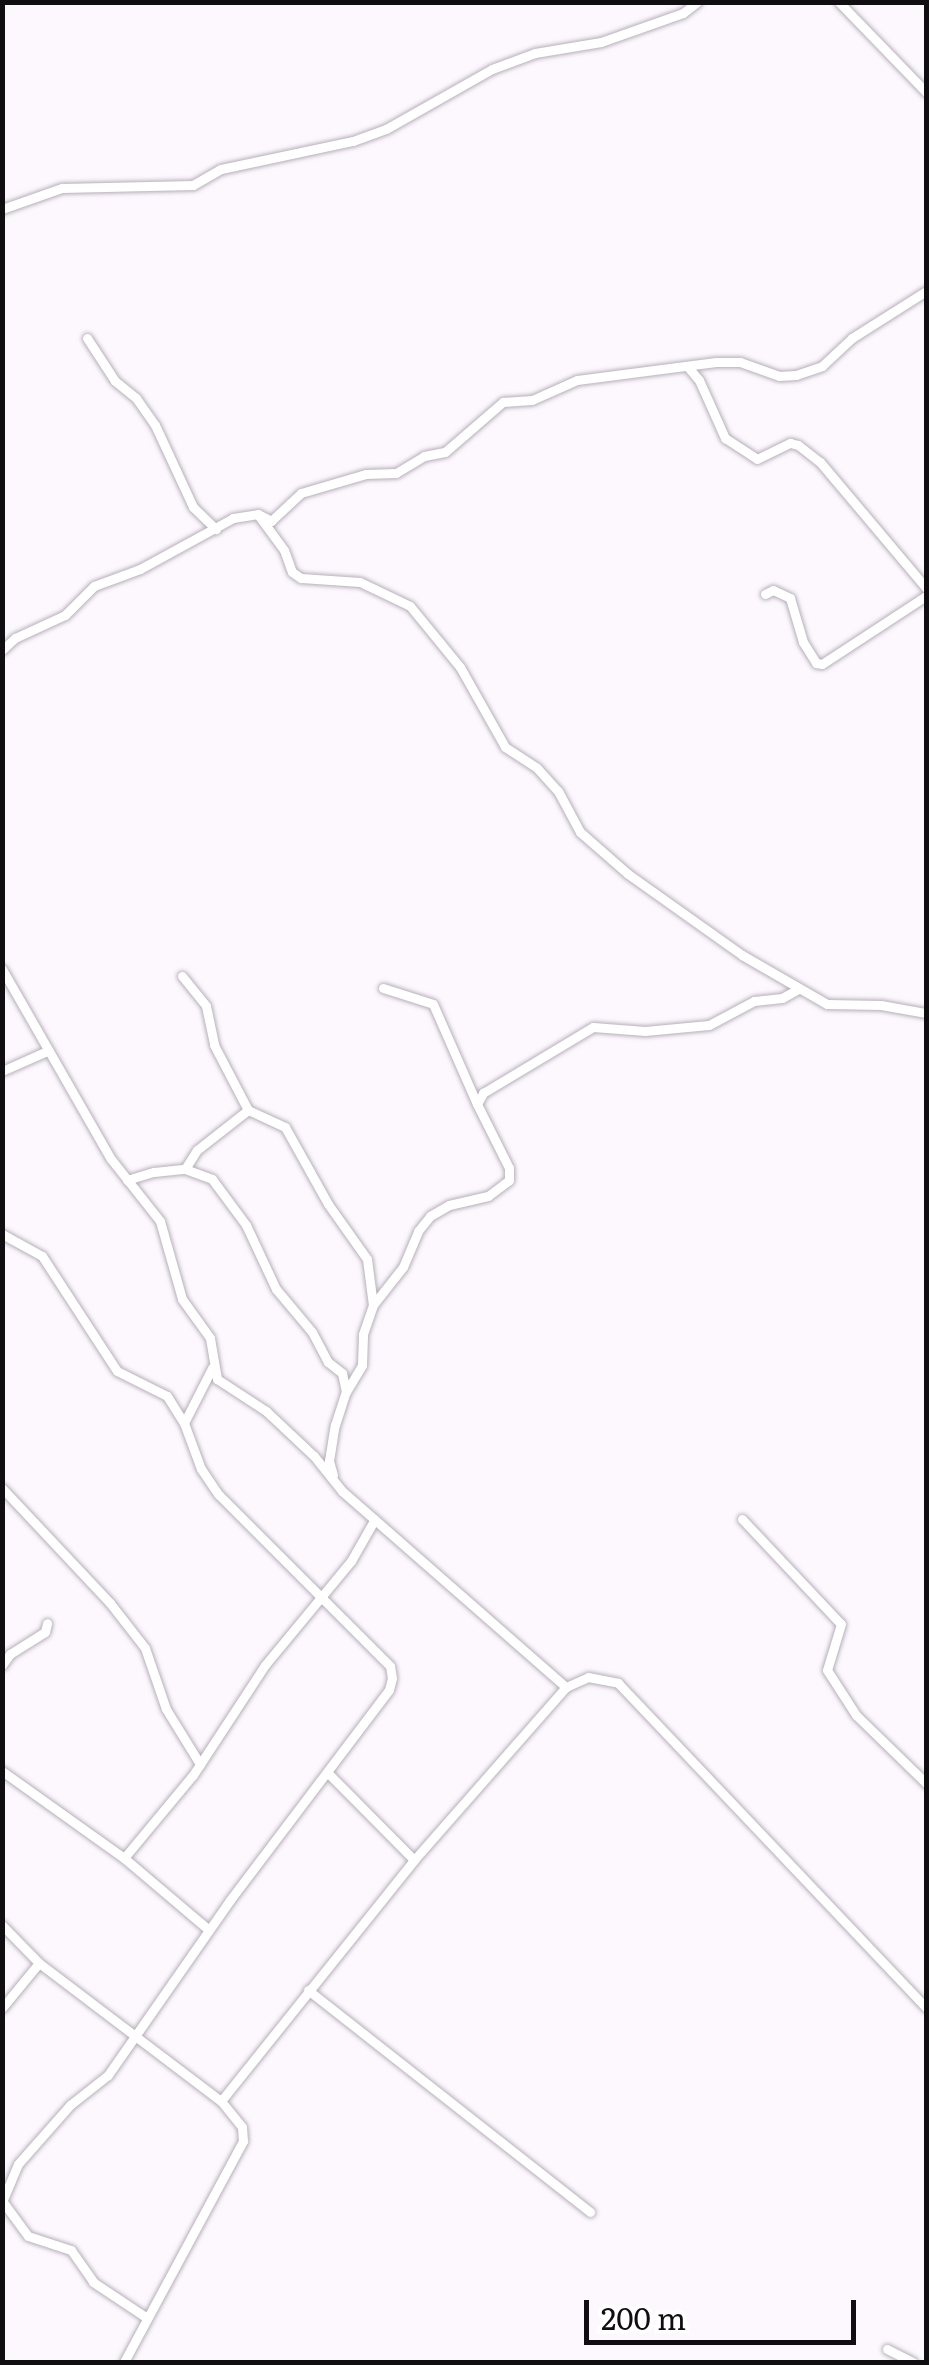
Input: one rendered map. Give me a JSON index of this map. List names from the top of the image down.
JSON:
{
  "scale_bar": "200 m"
}
